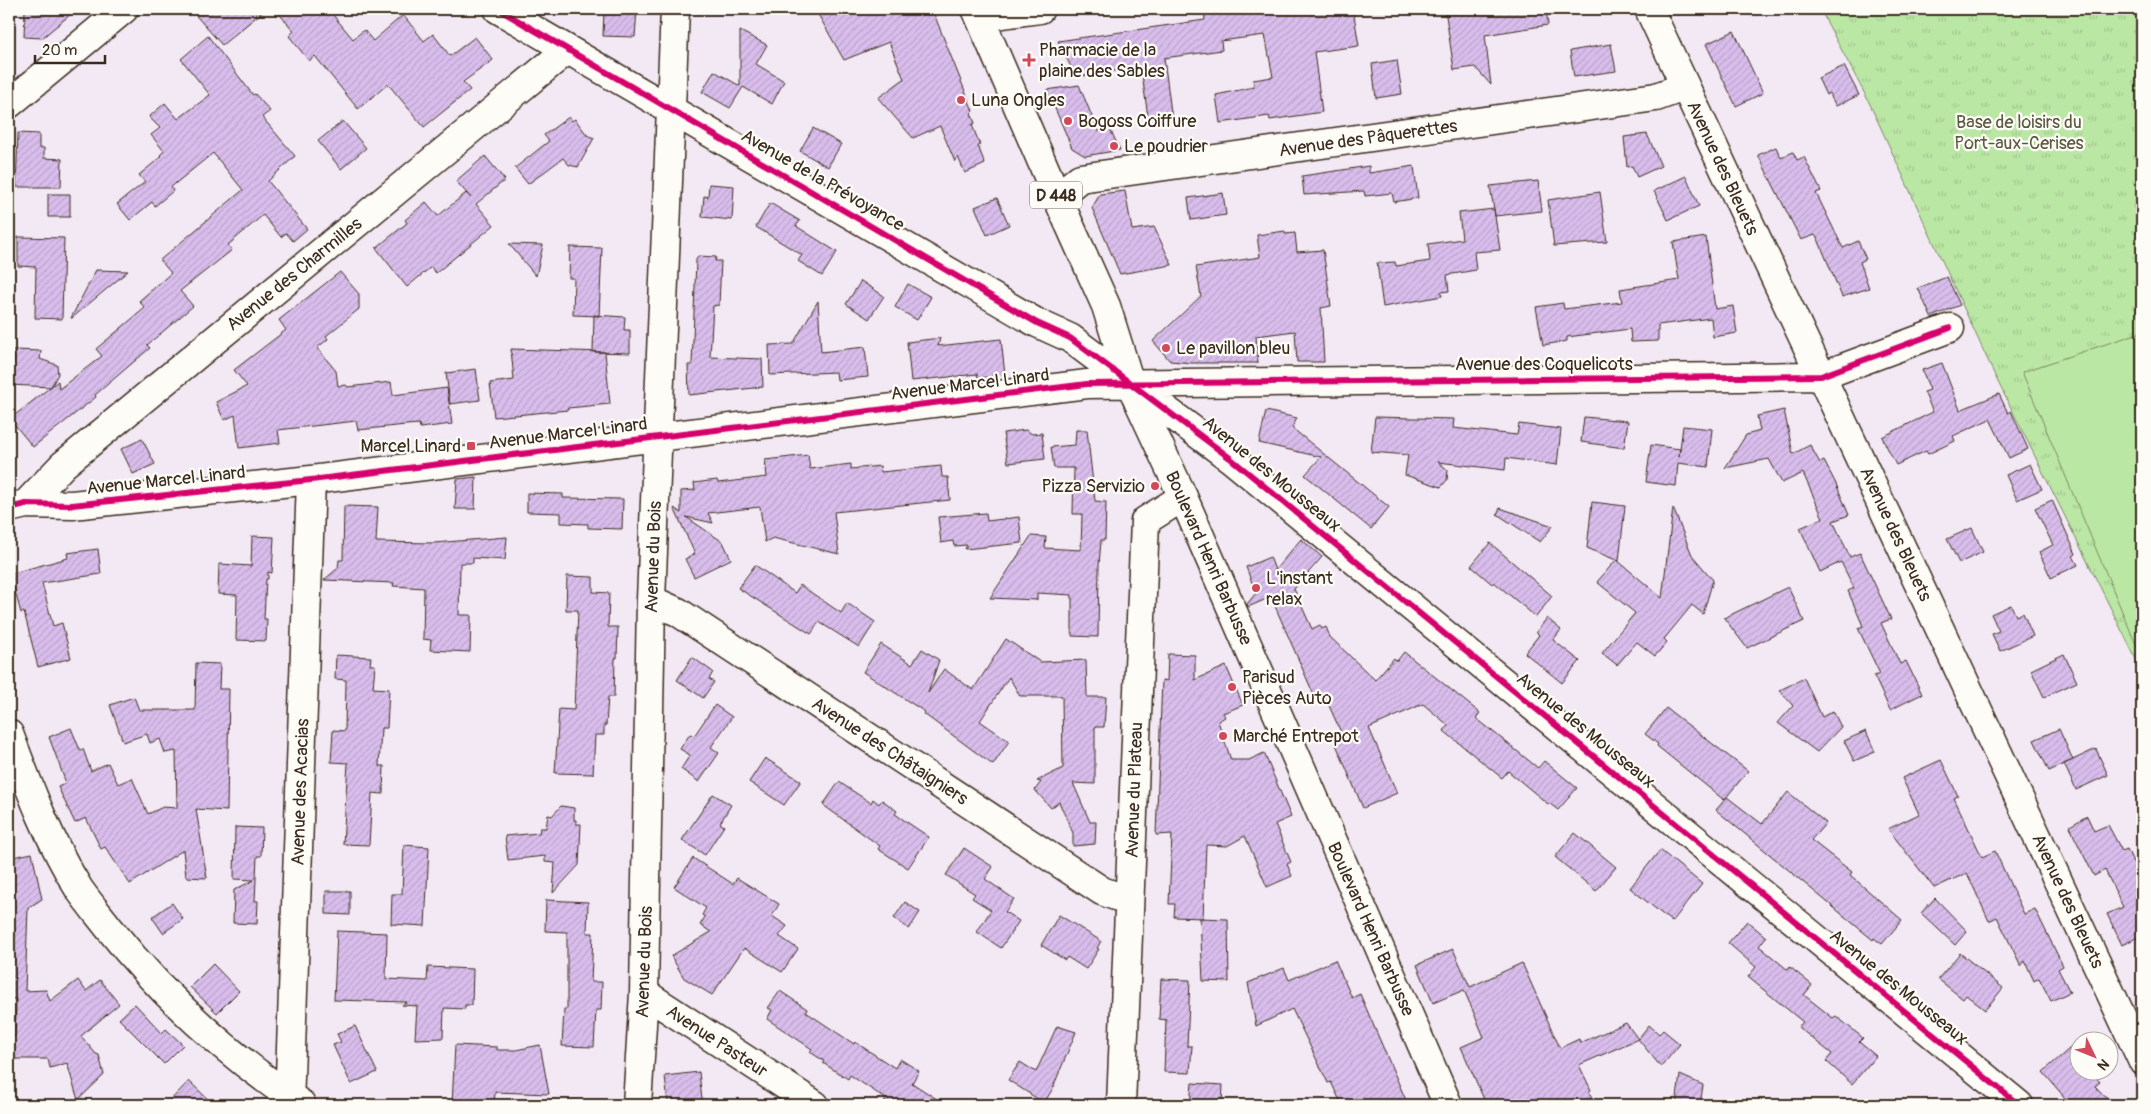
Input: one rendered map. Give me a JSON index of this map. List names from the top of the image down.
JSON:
{
  "streets": {
    "street": [
      "Avenue des Pâquerettes",
      "Avenue des Bleuets",
      "Avenue de la Prévoyance",
      "D 448",
      "Avenue des Charmilles",
      "Avenue des Coquelicots",
      "Avenue Marcel Linard",
      "Avenue des Mousseaux",
      "Avenue du Bois",
      "Boulevard Henri Barbusse",
      "Avenue des Châtaigniers",
      "Avenue du Plateau",
      "Avenue des Acacias",
      "Avenue Pasteur"
    ]
  },
  "crossings": [
    ["Avenue des Pâquerettes", "Avenue des Bleuets"],
    ["Avenue des Pâquerettes", "Boulevard Henri Barbusse"],
    ["Avenue des Bleuets", "Avenue des Coquelicots"],
    ["Avenue de la Prévoyance", "Avenue des Charmilles"],
    ["Avenue de la Prévoyance", "Avenue des Coquelicots"],
    ["Avenue de la Prévoyance", "Avenue Marcel Linard"],
    ["Avenue de la Prévoyance", "Avenue des Mousseaux"],
    ["Avenue de la Prévoyance", "Avenue du Bois"],
    ["Avenue de la Prévoyance", "Boulevard Henri Barbusse"],
    ["Avenue des Charmilles", "Avenue Marcel Linard"],
    ["Avenue des Coquelicots", "Avenue Marcel Linard"],
    ["Avenue des Coquelicots", "Avenue des Mousseaux"],
    ["Avenue des Coquelicots", "Boulevard Henri Barbusse"],
    ["Avenue Marcel Linard", "Avenue des Mousseaux"],
    ["Avenue Marcel Linard", "Avenue du Bois"],
    ["Avenue Marcel Linard", "Boulevard Henri Barbusse"],
    ["Avenue Marcel Linard", "Avenue des Acacias"],
    ["Avenue des Mousseaux", "Boulevard Henri Barbusse"],
    ["Avenue du Bois", "Avenue des Châtaigniers"],
    ["Avenue du Bois", "Avenue Pasteur"],
    ["Boulevard Henri Barbusse", "Avenue du Plateau"],
    ["Avenue des Châtaigniers", "Avenue du Plateau"]
  ],
  "parks": ["Base de loisirs du Port-aux-Cerises"],
  "places": {
    "health": ["Pharmacie de la plaine des Sables"],
    "other": [
      "Luna Ongles",
      "Bogoss Coiffure",
      "Le poudrier",
      "Le pavillon bleu",
      "Pizza Servizio",
      "L'instant relax",
      "Parisud Pièces Auto",
      "Marché Entrepot"
    ],
    "transit": ["Marcel Linard"]
  },
  "scale_bar": "20 m",
  "north": "bottom right"
}
